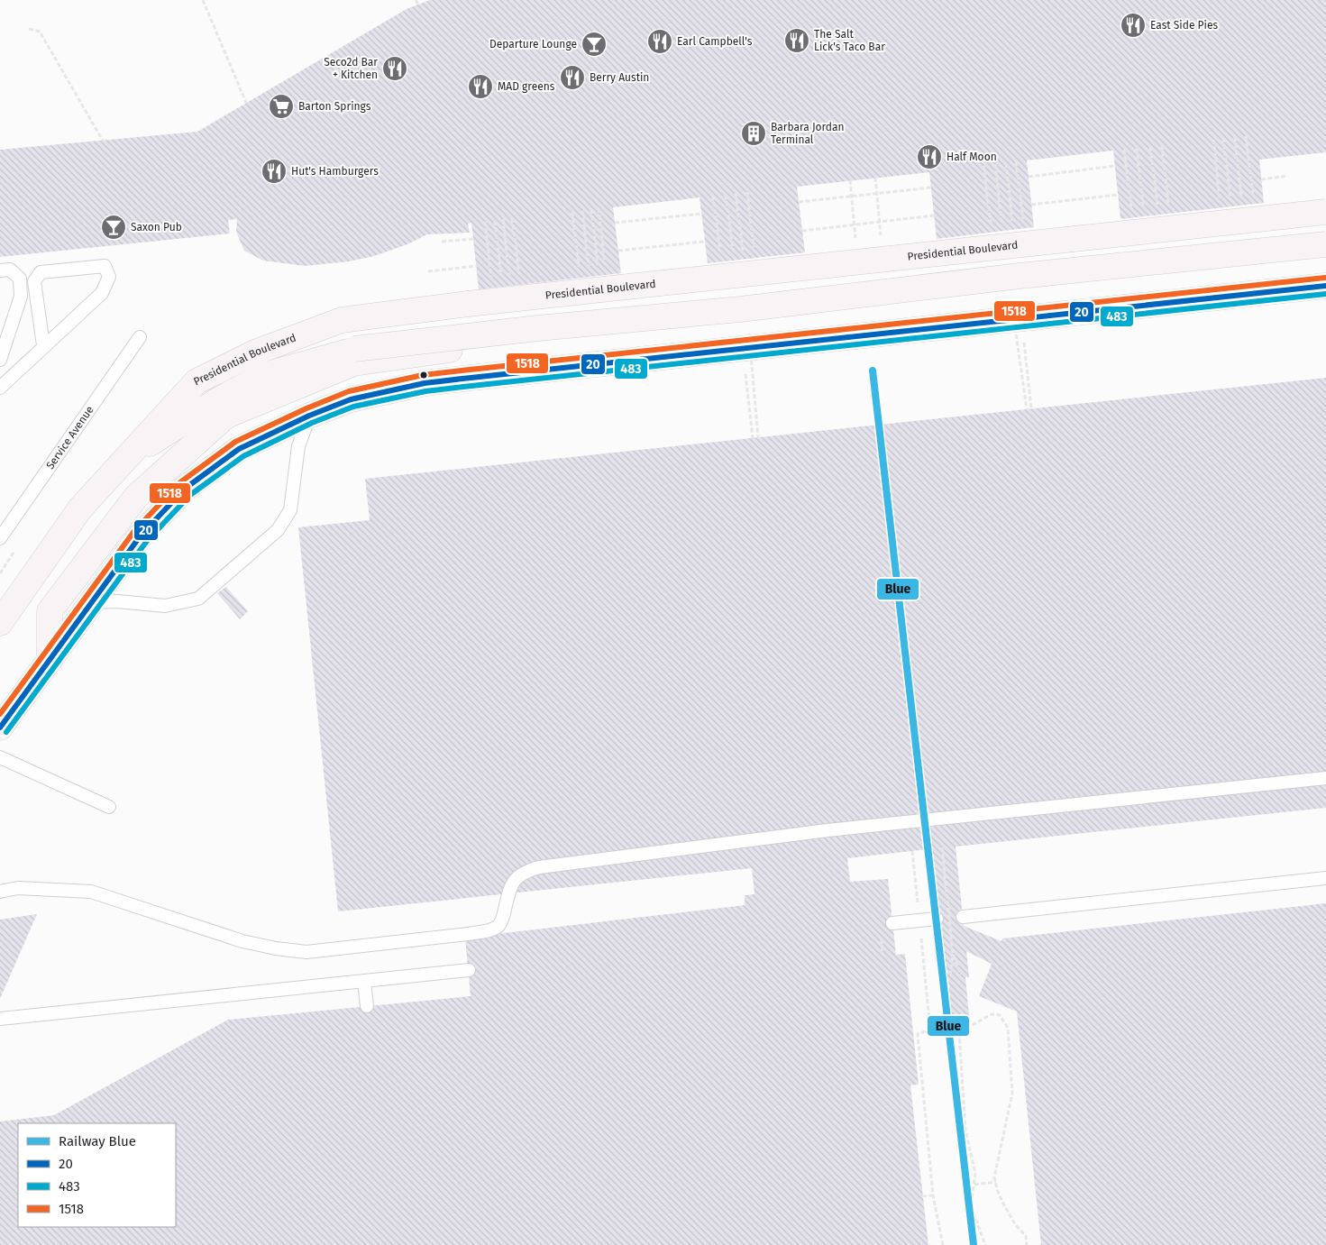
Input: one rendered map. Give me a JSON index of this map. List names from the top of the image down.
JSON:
{
  "streets": {
    "main road": ["Presidential Boulevard"],
    "lane": ["Service Avenue"]
  },
  "places": {
    "restaurant": [
      "East Side Pies",
      "The Salt Lick's Taco Bar",
      "Earl Campbell's",
      "Seco2d Bar + Kitchen",
      "Berry Austin",
      "MAD greens",
      "Half Moon",
      "Hut's Hamburgers"
    ],
    "bar": ["Departure Lounge", "Saxon Pub"],
    "supermarket": ["Barton Springs"],
    "building": ["Barbara Jordan Terminal"]
  },
  "lines": [
    "transit line 1518",
    "transit line 20",
    "transit line 483",
    "rail line Blue"
  ],
  "legend": [
    "Railway Blue",
    "20",
    "483",
    "1518"
  ]
}
